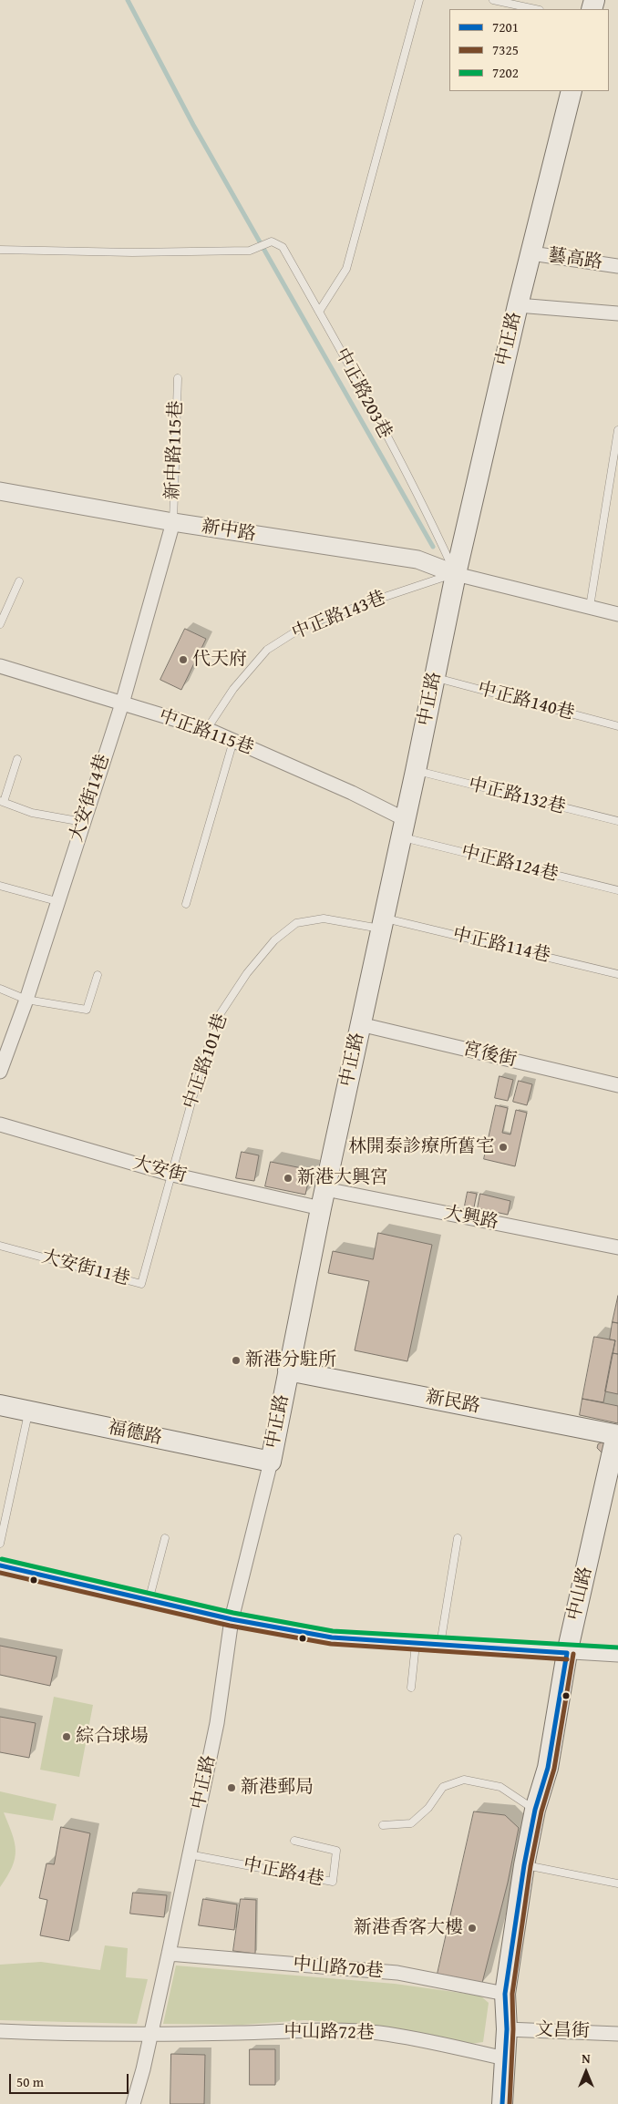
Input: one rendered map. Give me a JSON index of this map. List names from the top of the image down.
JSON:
{
  "streets": {
    "main road": [
      "中正路",
      "新民路",
      "福德路",
      "中山路"
    ],
    "street": [
      "藝高路",
      "新中路",
      "中正路115巷",
      "大安街14巷",
      "宮後街",
      "大安街",
      "大興路",
      "中山路70巷",
      "文昌街",
      "中山路72巷"
    ],
    "lane": [
      "中正路203巷",
      "新中路115巷",
      "中正路143巷",
      "中正路140巷",
      "中正路132巷",
      "中正路124巷",
      "中正路114巷",
      "中正路101巷",
      "大安街11巷",
      "中正路4巷"
    ]
  },
  "crossings": [
    ["藝高路", "中正路"],
    ["中正路", "中正路203巷"],
    ["中正路", "新中路"],
    ["中正路", "中正路143巷"],
    ["中正路", "中正路140巷"],
    ["中正路", "中正路115巷"],
    ["中正路", "中正路132巷"],
    ["中正路", "中正路124巷"],
    ["中正路", "中正路114巷"],
    ["中正路", "宮後街"],
    ["中正路", "中正路101巷"],
    ["中正路", "大安街"],
    ["中正路", "大興路"],
    ["中正路", "新民路"],
    ["中正路", "福德路"],
    ["中正路", "中正路4巷"],
    ["中正路", "中山路70巷"],
    ["中正路", "中山路72巷"],
    ["中正路203巷", "新中路"],
    ["中正路203巷", "中正路143巷"],
    ["新中路115巷", "新中路"],
    ["新中路115巷", "大安街14巷"],
    ["新中路", "中正路143巷"],
    ["新中路", "大安街14巷"],
    ["中正路143巷", "中正路115巷"],
    ["中正路115巷", "大安街14巷"],
    ["中正路115巷", "中正路124巷"],
    ["中正路114巷", "中正路101巷"],
    ["中正路101巷", "大安街"],
    ["中正路101巷", "大安街11巷"],
    ["大安街", "大興路"],
    ["大安街", "大安街11巷"],
    ["新民路", "中山路"],
    ["中山路", "中山路70巷"],
    ["中山路", "文昌街"],
    ["中山路", "中山路72巷"]
  ],
  "places": [
    "代天府",
    "林開泰診療所舊宅",
    "新港大興宮",
    "新港分駐所",
    "綜合球場",
    "新港郵局",
    "新港香客大樓"
  ],
  "lines": ["transit line 7202", "transit line 7201", "transit line 7325"],
  "legend": ["7201", "7325", "7202"],
  "scale_bar": "50 m",
  "north": "top"
}
